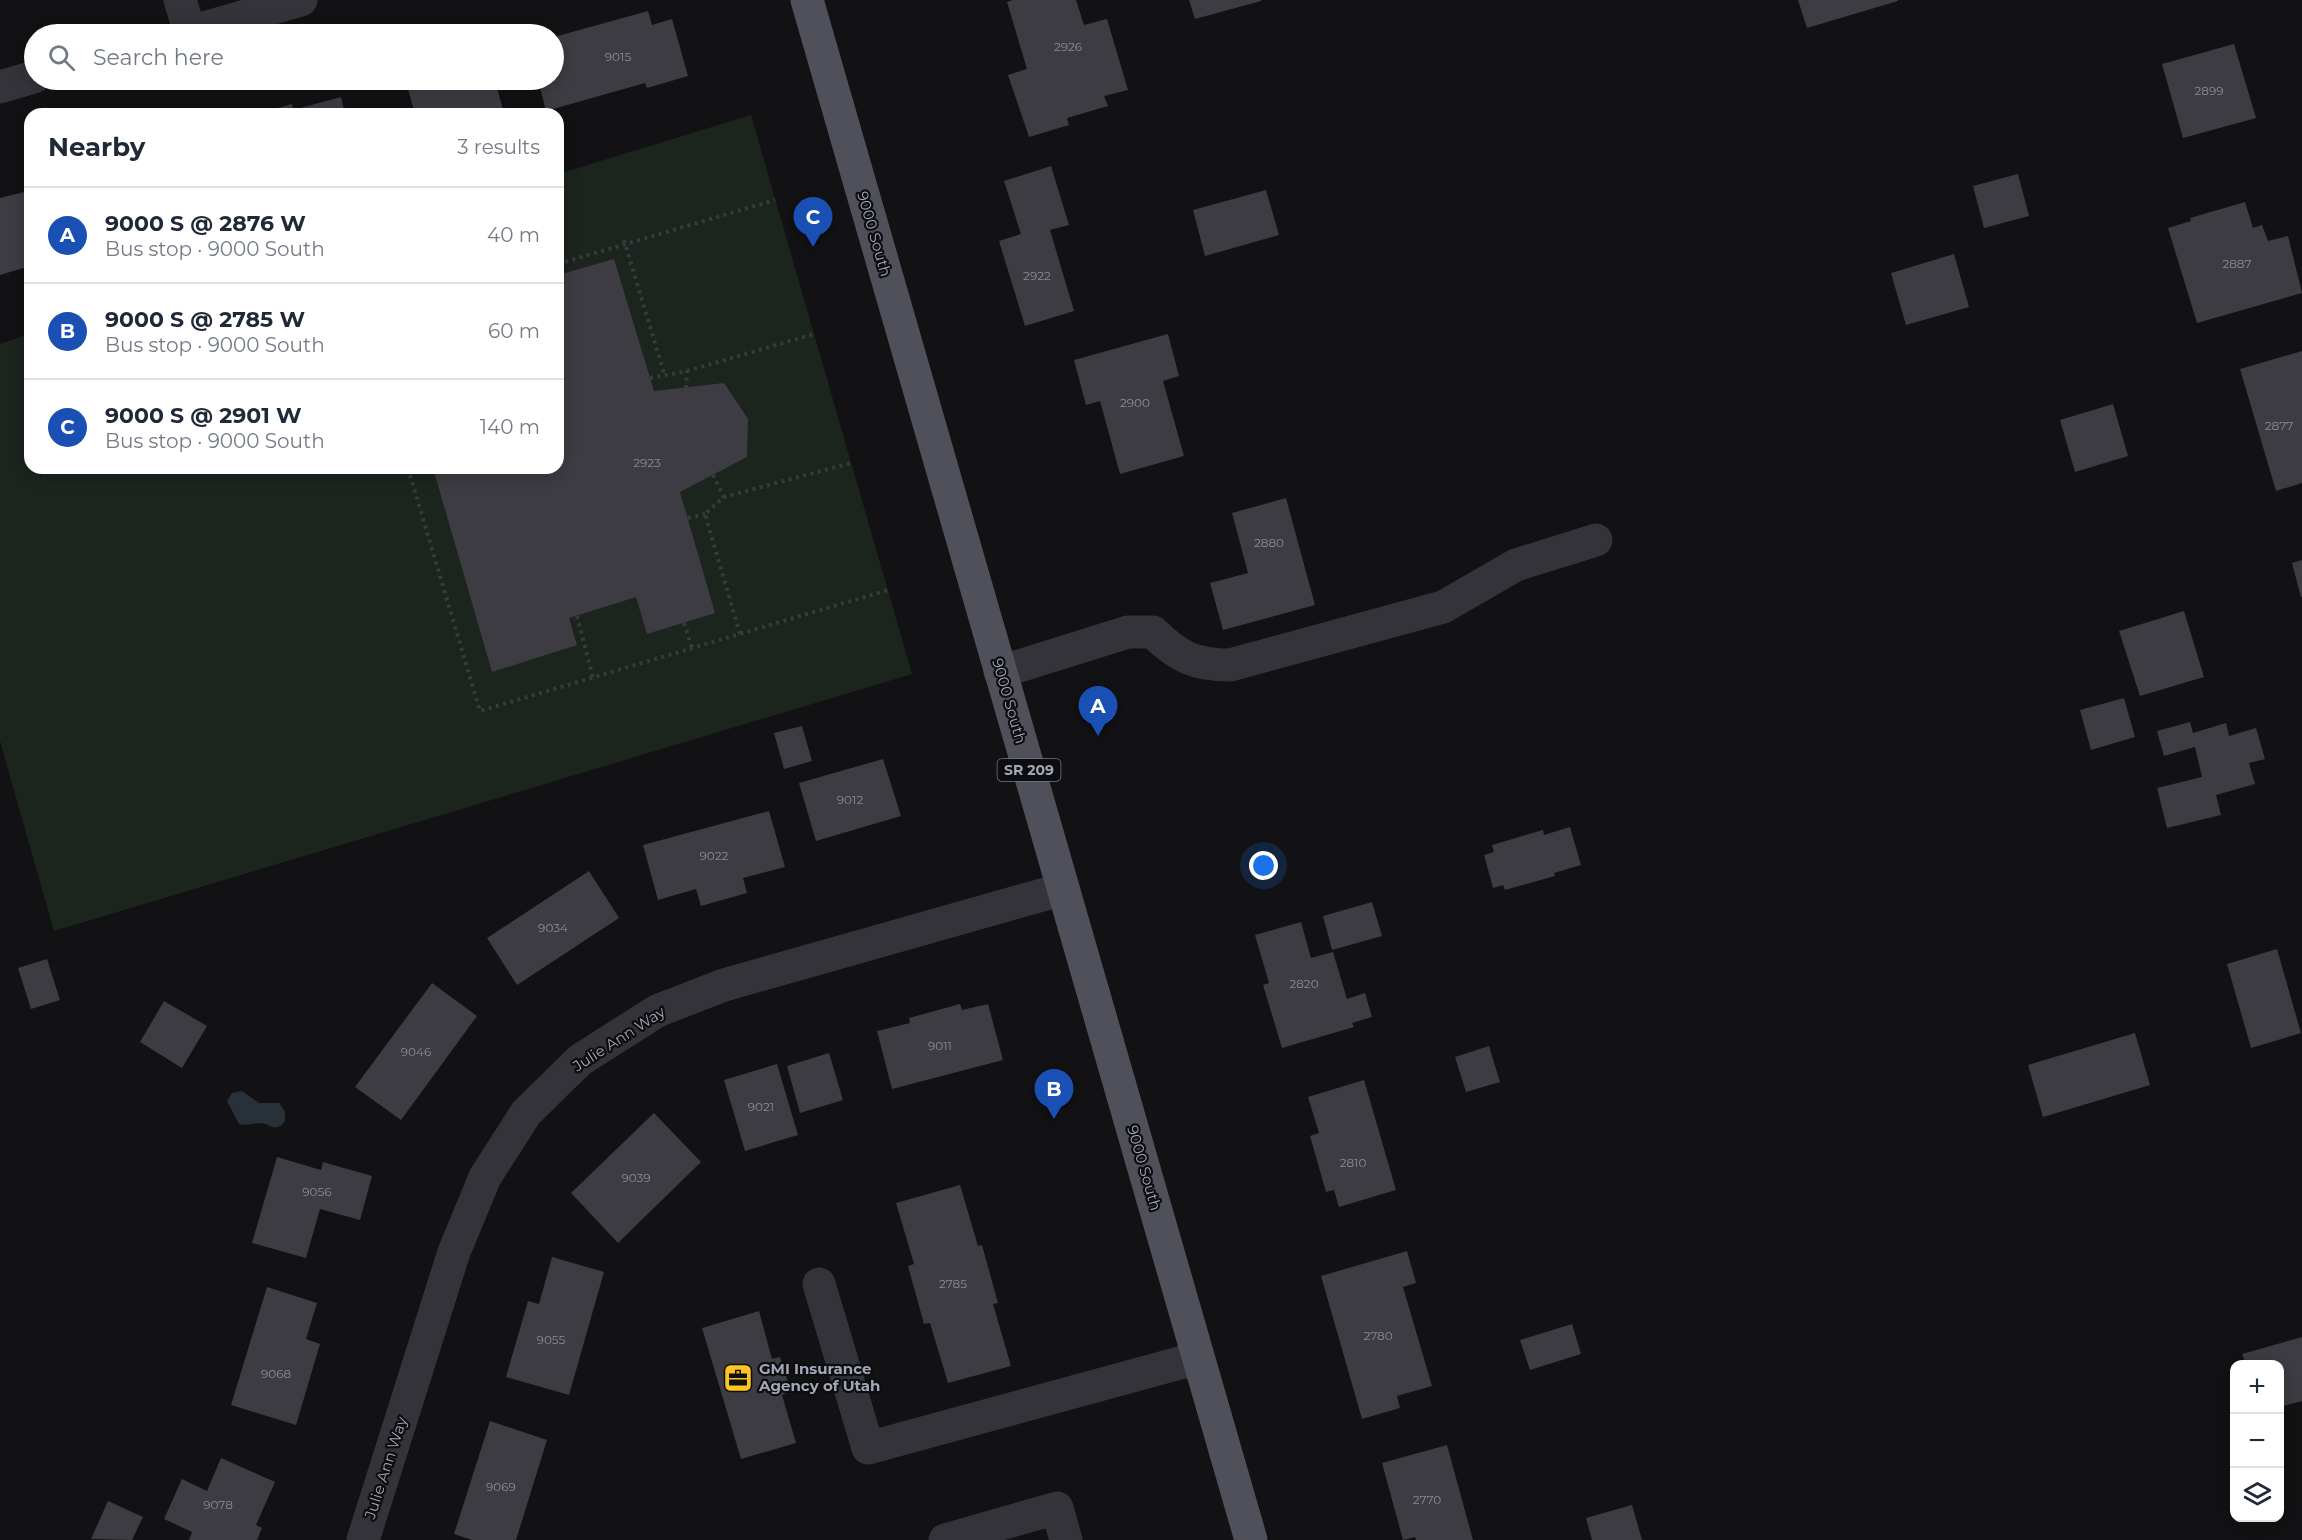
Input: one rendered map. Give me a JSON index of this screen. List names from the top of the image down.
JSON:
{
  "streets": {
    "main road": ["9000 South", "SR 209"],
    "street": ["Julie Ann Way"]
  },
  "crossings": [
    ["9000 South", "Julie Ann Way"]
  ],
  "places": {
    "office": ["GMI Insurance Agency of Utah"]
  },
  "house_numbers": [
    "2926",
    "9015",
    "2899",
    "2887",
    "2922",
    "2900",
    "2877",
    "2923",
    "2880",
    "9012",
    "9022",
    "9034",
    "2820",
    "9011",
    "9046",
    "9021",
    "2810",
    "9039",
    "9056",
    "2785",
    "2780",
    "9055",
    "9068",
    "9069",
    "2770",
    "9078"
  ],
  "page": {
    "search": "Search here",
    "heading": ["Nearby", "3 results"],
    "list": [
      {
        "mark": "A",
        "name": "9000 S @ 2876 W",
        "note": "Bus stop · 9000 South",
        "value": "40 m"
      },
      {
        "mark": "B",
        "name": "9000 S @ 2785 W",
        "note": "Bus stop · 9000 South",
        "value": "60 m"
      },
      {
        "mark": "C",
        "name": "9000 S @ 2901 W",
        "note": "Bus stop · 9000 South",
        "value": "140 m"
      }
    ],
    "pins": ["C", "A", "B"],
    "map_buttons": ["+", "−"]
  }
}
